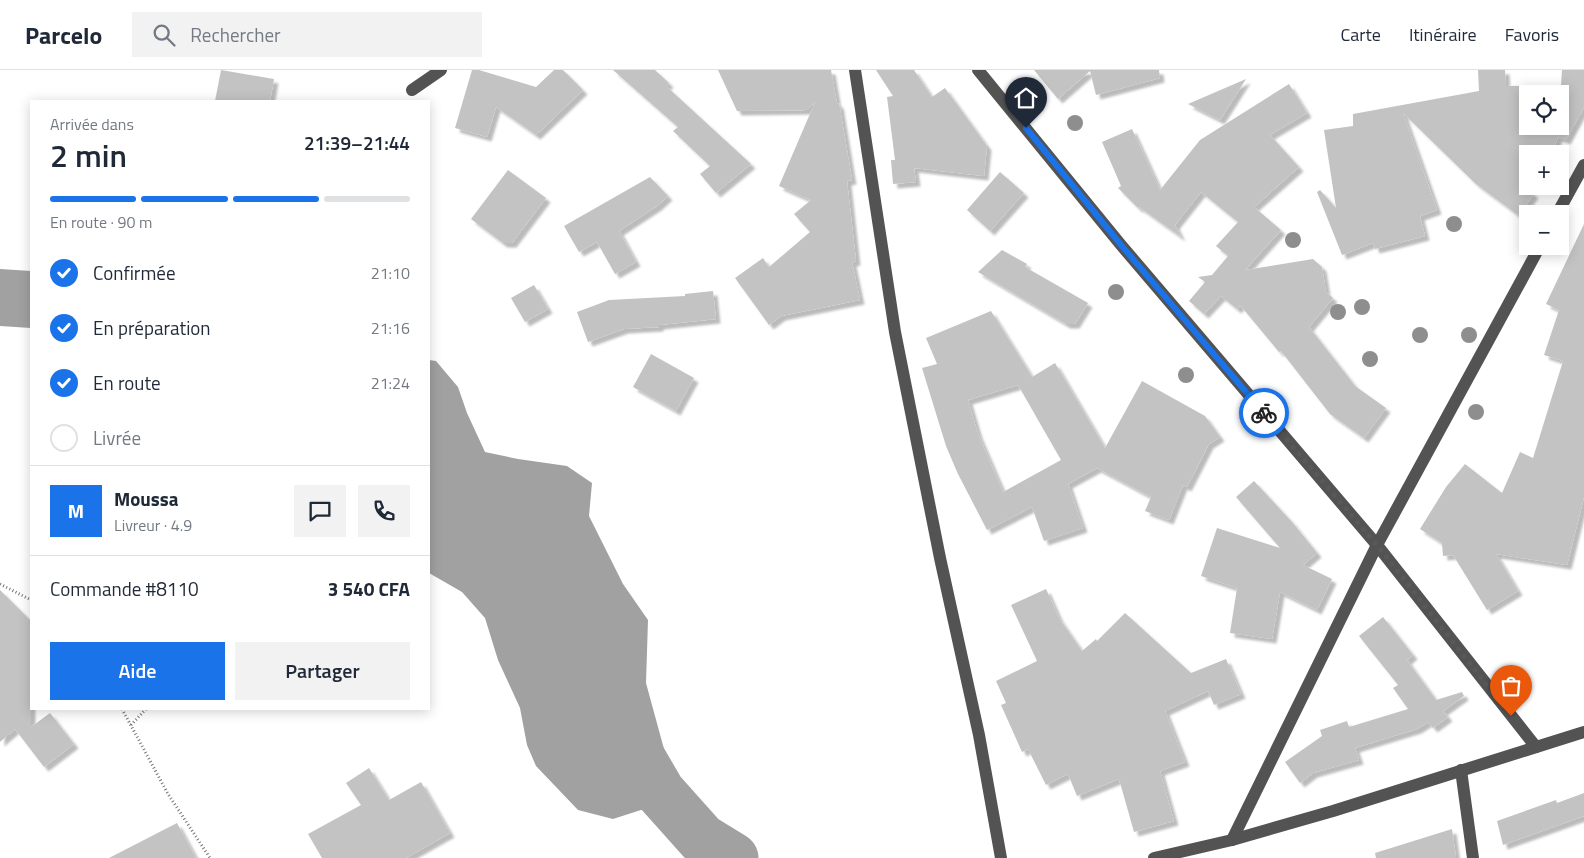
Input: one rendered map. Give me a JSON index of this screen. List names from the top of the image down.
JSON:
{
  "page": {
    "header": "Parcelo",
    "search": "Rechercher",
    "nav": ["Carte", "Itinéraire", "Favoris"],
    "map_buttons": ["+", "−"],
    "heading": ["2 min", "Arrivée dans", "21:39–21:44"],
    "panel": [
      "Moussa",
      "Livreur · 4.9",
      "Commande #8110",
      "3 540 CFA"
    ],
    "bar": "En route · 90 m",
    "list": [
      ["Confirmée", "21:10"],
      ["En préparation", "21:16"],
      ["En route", "21:24"],
      "Livrée"
    ],
    "round": "M",
    "buttons": ["Aide", "Partager"]
  }
}
